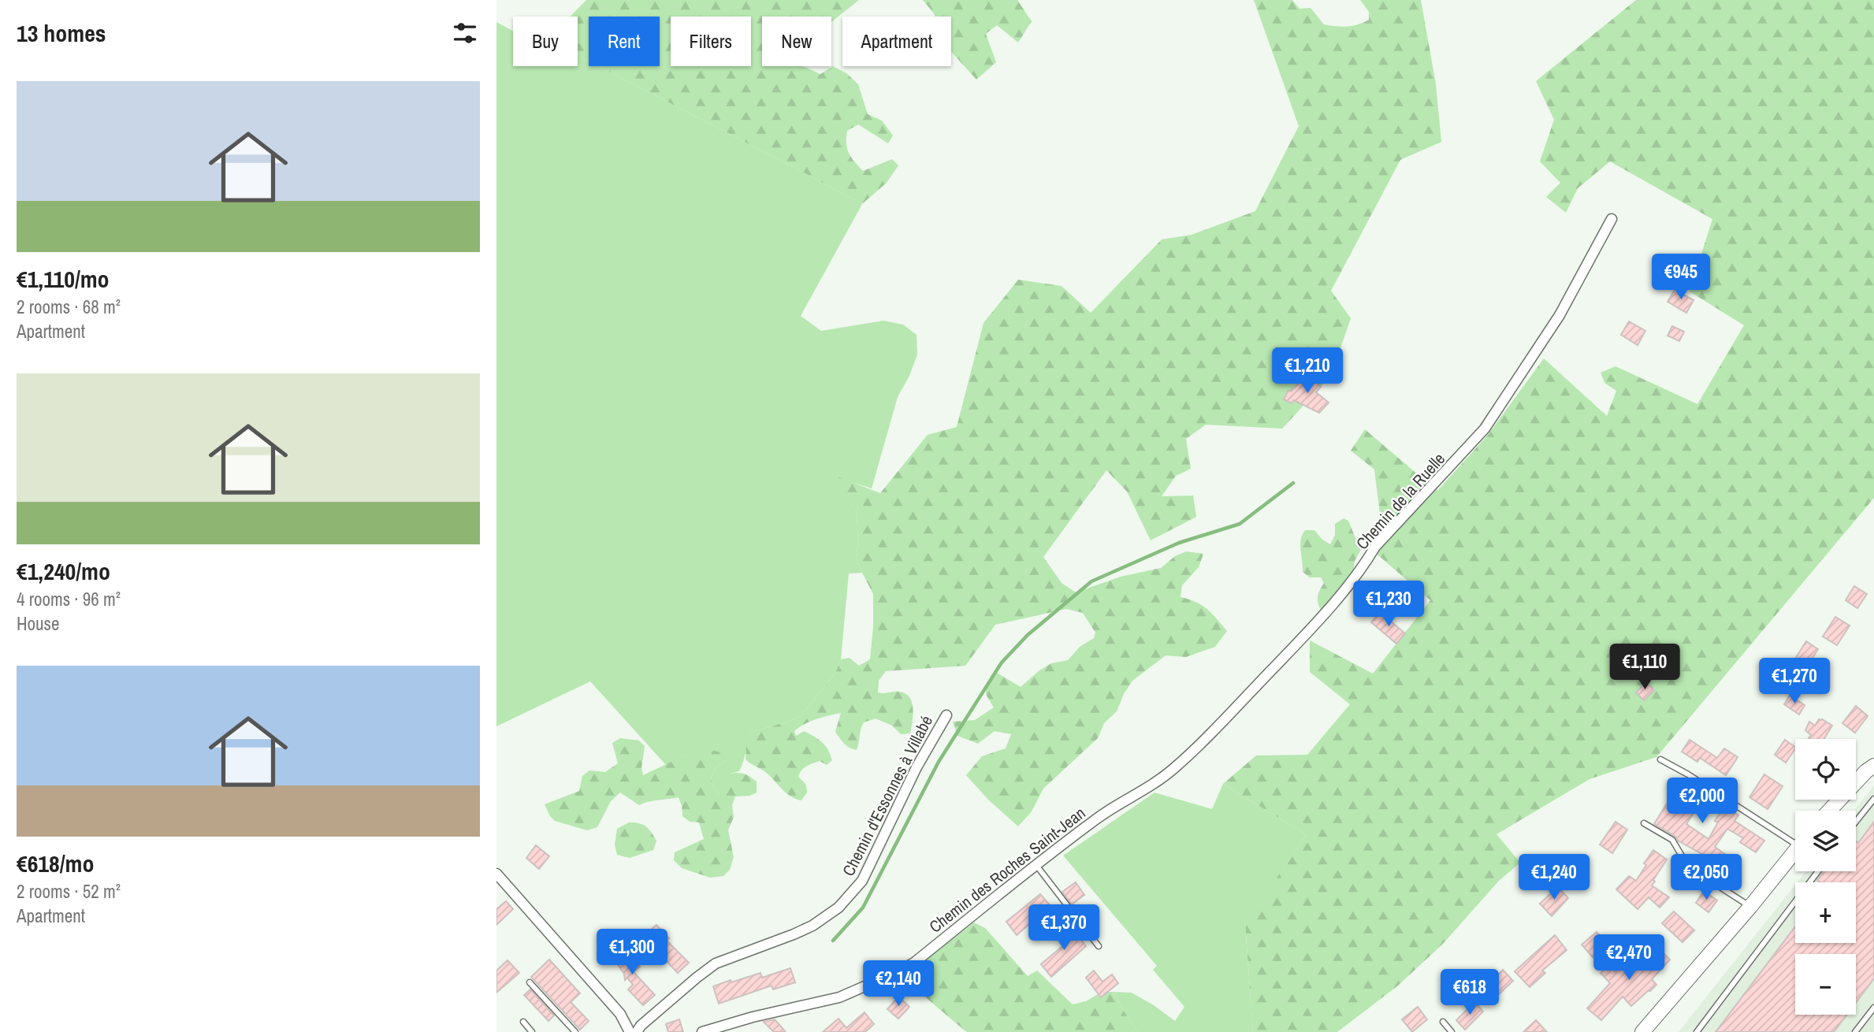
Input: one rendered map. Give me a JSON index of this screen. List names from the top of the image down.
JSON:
{
  "streets": {
    "street": ["Chemin de la Ruelle", "Chemin d'Essonnes à Villabé", "Chemin des Roches Saint-Jean"]
  },
  "crossings": [
    ["Chemin de la Ruelle", "Chemin des Roches Saint-Jean"]
  ],
  "page": {
    "heading": "13 homes",
    "chip": [
      "Buy",
      "Rent",
      "Filters",
      "New",
      "Apartment"
    ],
    "list": [
      {
        "name": "€1,110/mo",
        "note": "2 rooms · 68 m² · Apartment"
      },
      {
        "name": "€1,240/mo",
        "note": "4 rooms · 96 m² · House"
      },
      {
        "name": "€618/mo",
        "note": "2 rooms · 52 m² · Apartment"
      }
    ],
    "price": [
      "€945",
      "€1,210",
      "€1,230",
      "€1,110",
      "€1,270",
      "€2,000",
      "€1,240",
      "€2,050",
      "€1,370",
      "€1,300",
      "€2,470",
      "€2,140",
      "€618"
    ],
    "map_buttons": ["+", "−"]
  }
}
